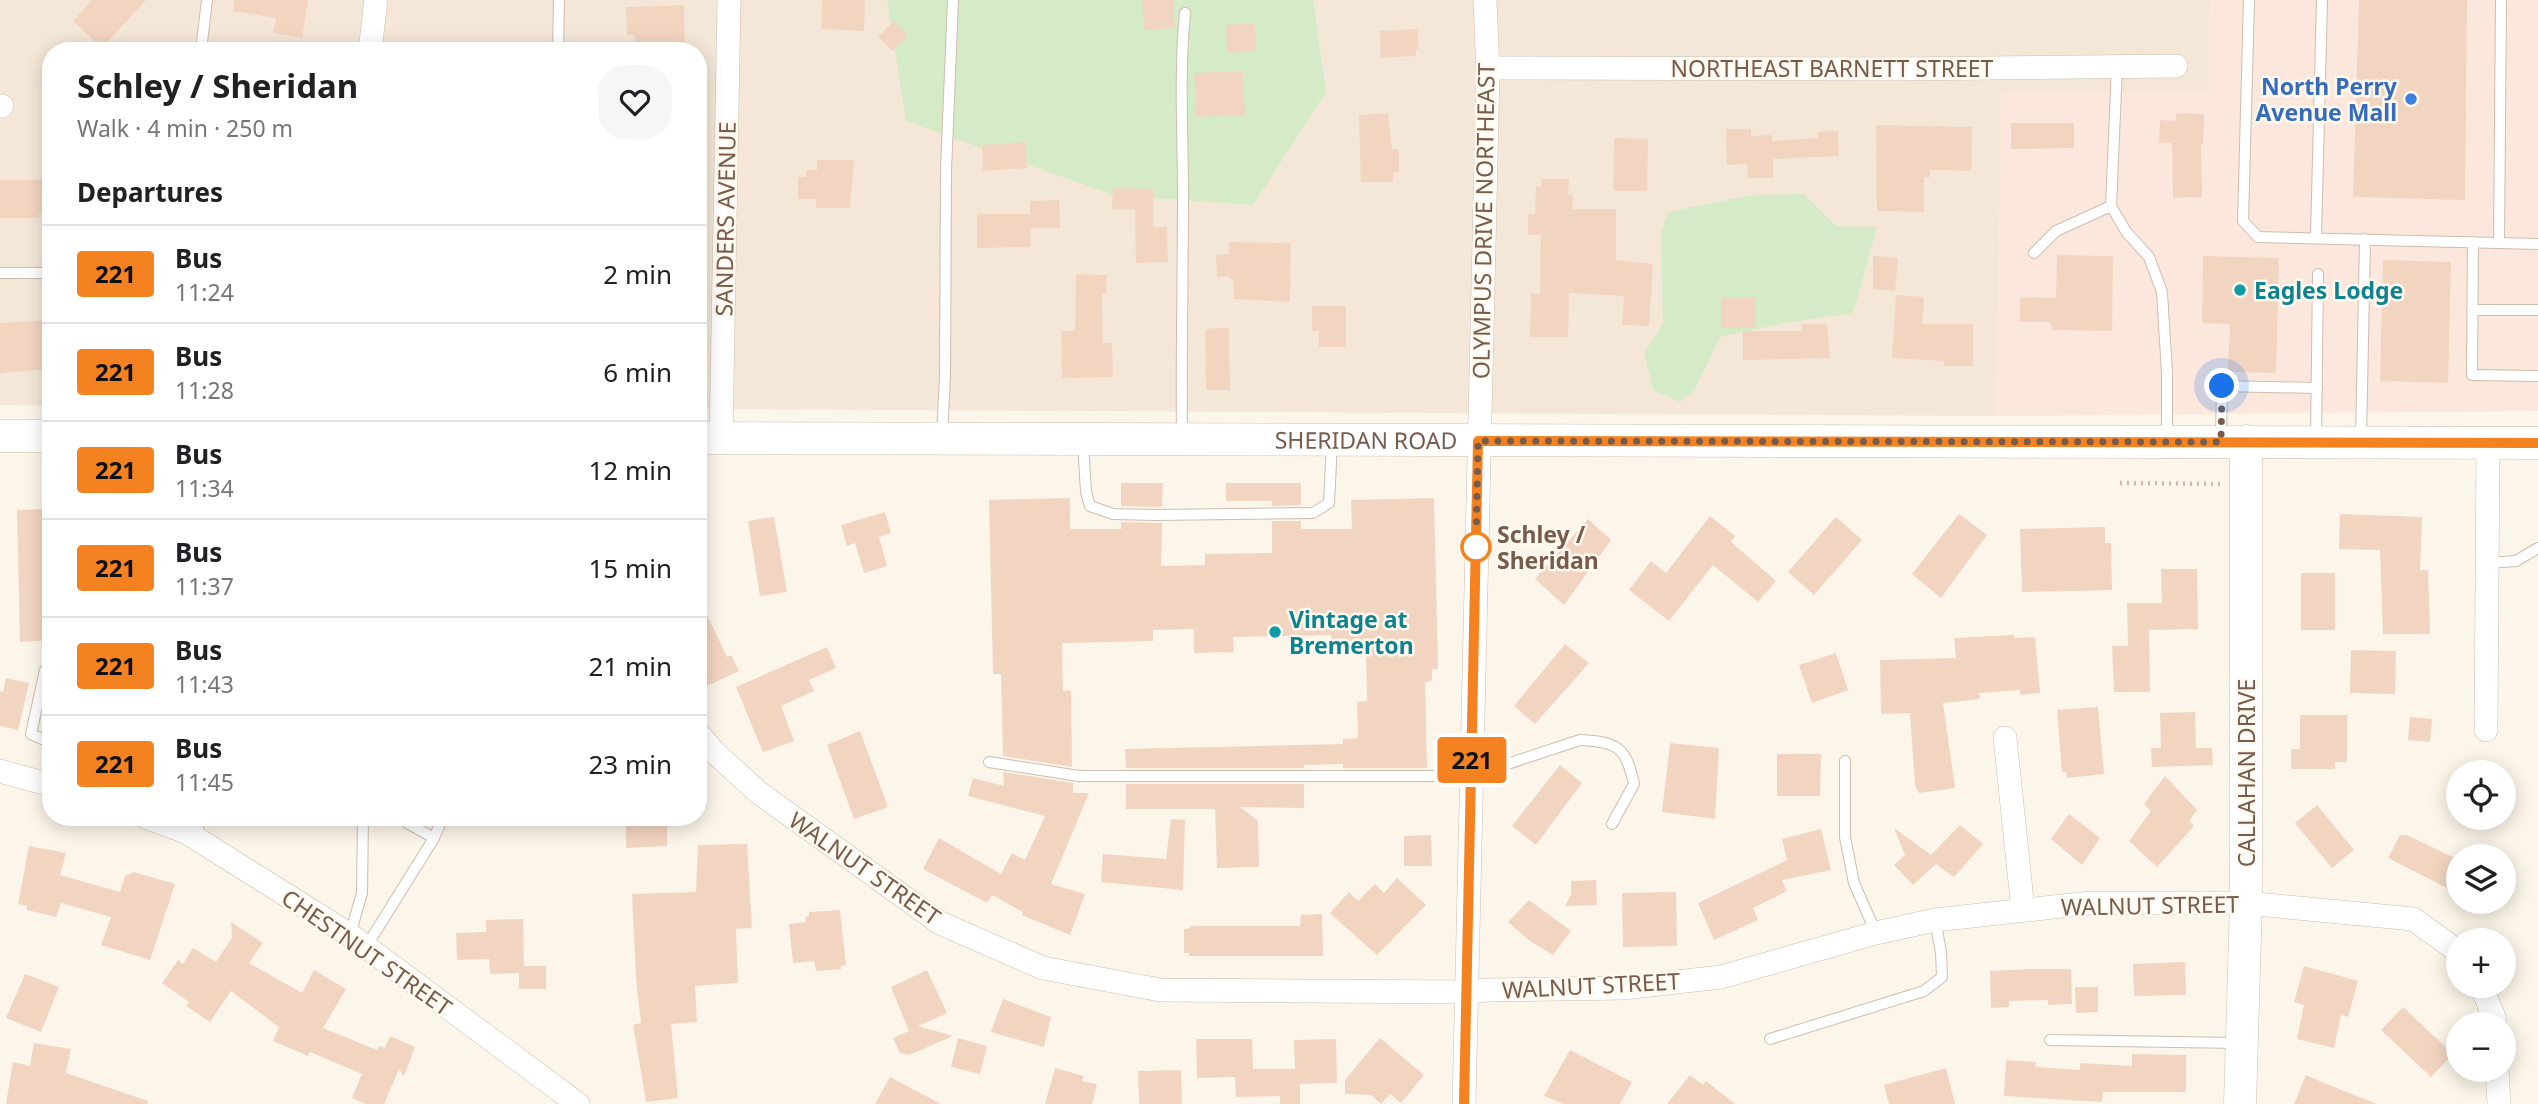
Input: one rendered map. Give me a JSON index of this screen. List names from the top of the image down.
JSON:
{
  "streets": {
    "main road": ["SHERIDAN ROAD", "CALLAHAN DRIVE"],
    "street": [
      "NORTHEAST BARNETT STREET",
      "SANDERS AVENUE",
      "OLYMPUS DRIVE NORTHEAST",
      "WALNUT STREET",
      "CHESTNUT STREET"
    ]
  },
  "crossings": [
    ["NORTHEAST BARNETT STREET", "OLYMPUS DRIVE NORTHEAST"],
    ["SANDERS AVENUE", "SHERIDAN ROAD"],
    ["OLYMPUS DRIVE NORTHEAST", "SHERIDAN ROAD"],
    ["OLYMPUS DRIVE NORTHEAST", "WALNUT STREET"],
    ["SHERIDAN ROAD", "CALLAHAN DRIVE"],
    ["CALLAHAN DRIVE", "WALNUT STREET"]
  ],
  "places": [
    "North Perry Avenue Mall",
    "Eagles Lodge",
    "Schley / Sheridan",
    "Vintage at Bremerton"
  ],
  "lines": ["bus line 221"],
  "page": {
    "on_map": "221",
    "heading": [
      ["Schley / Sheridan", "Walk · 4 min · 250 m"],
      "Departures"
    ],
    "list": [
      {
        "mark": "221",
        "name": "Bus",
        "note": "11:24",
        "value": "2 min"
      },
      {
        "mark": "221",
        "name": "Bus",
        "note": "11:28",
        "value": "6 min"
      },
      {
        "mark": "221",
        "name": "Bus",
        "note": "11:34",
        "value": "12 min"
      },
      {
        "mark": "221",
        "name": "Bus",
        "note": "11:37",
        "value": "15 min"
      },
      {
        "mark": "221",
        "name": "Bus",
        "note": "11:43",
        "value": "21 min"
      },
      {
        "mark": "221",
        "name": "Bus",
        "note": "11:45",
        "value": "23 min"
      }
    ],
    "map_buttons": ["+", "−"]
  }
}
